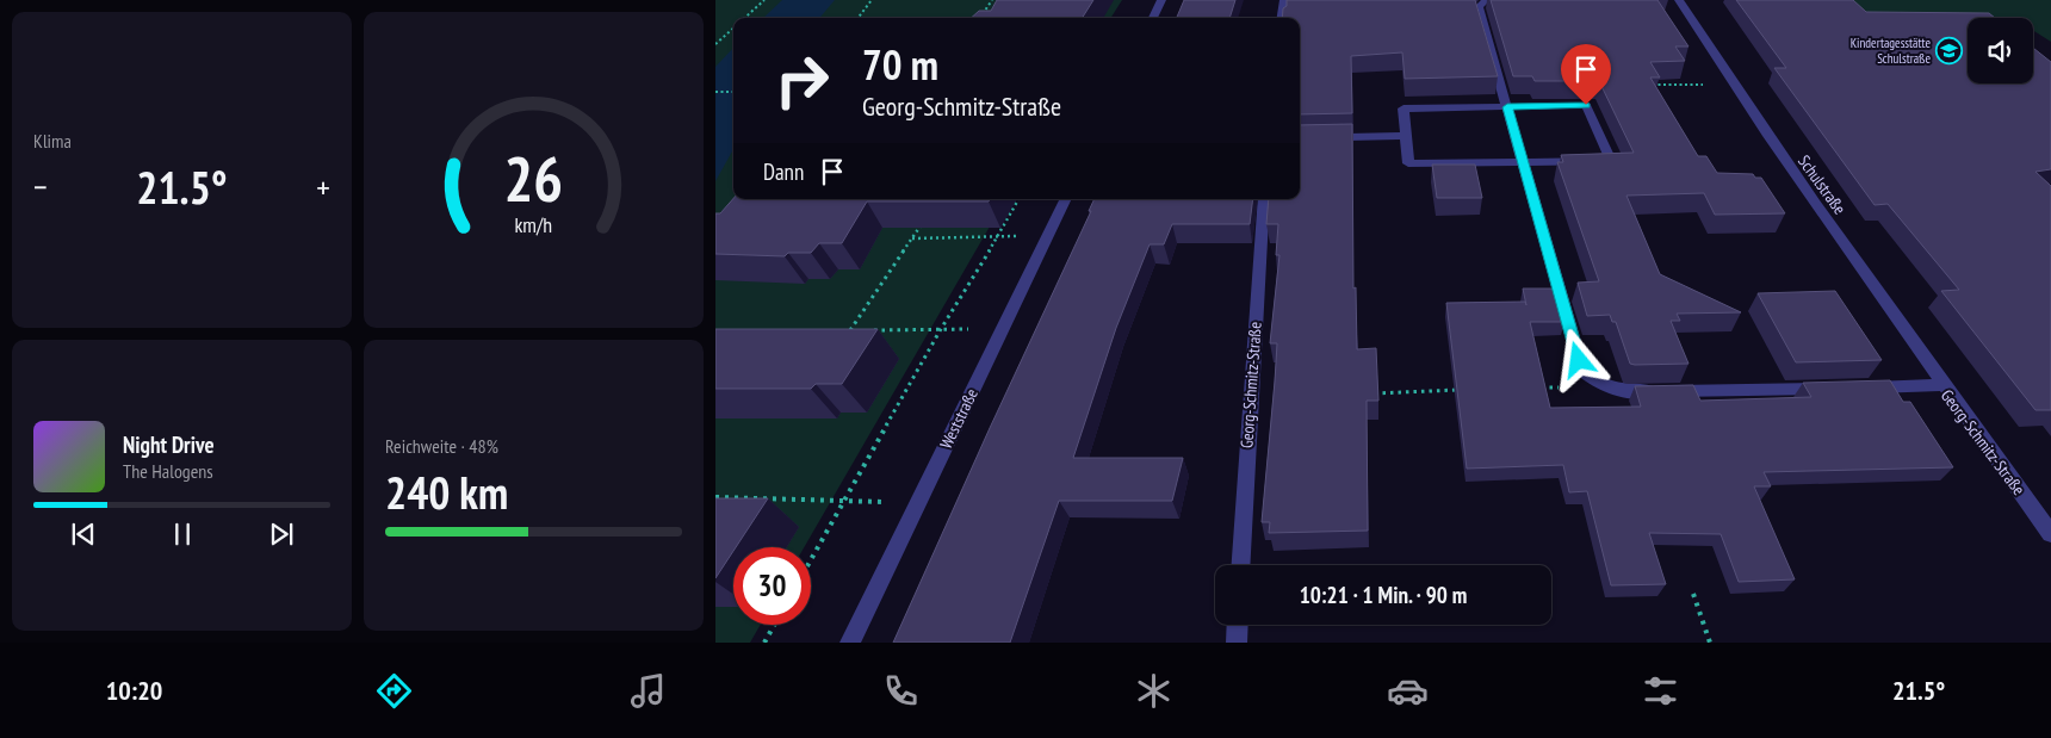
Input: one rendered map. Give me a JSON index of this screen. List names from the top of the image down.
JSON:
{
  "streets": {
    "street": ["Schulstraße", "Georg-Schmitz-Straße", "Weststraße"]
  },
  "crossings": [
    ["Schulstraße", "Georg-Schmitz-Straße"]
  ],
  "places": {
    "school or university": ["Kindertagesstätte Schulstraße"]
  },
  "page": {
    "tile": [
      "Klima",
      ["Reichweite · 48%", "240 km"]
    ],
    "turn": ["70 m", "Georg-Schmitz-Straße"],
    "then": "Dann",
    "heat": ["−", "21.5°", "+"],
    "song": ["Night Drive", "The Halogens"],
    "limit": "30",
    "trip": "10:21 · 1 Min. · 90 m",
    "tabs": ["10:20", "21.5°"],
    "gauge": ["26", "km/h"]
  }
}
